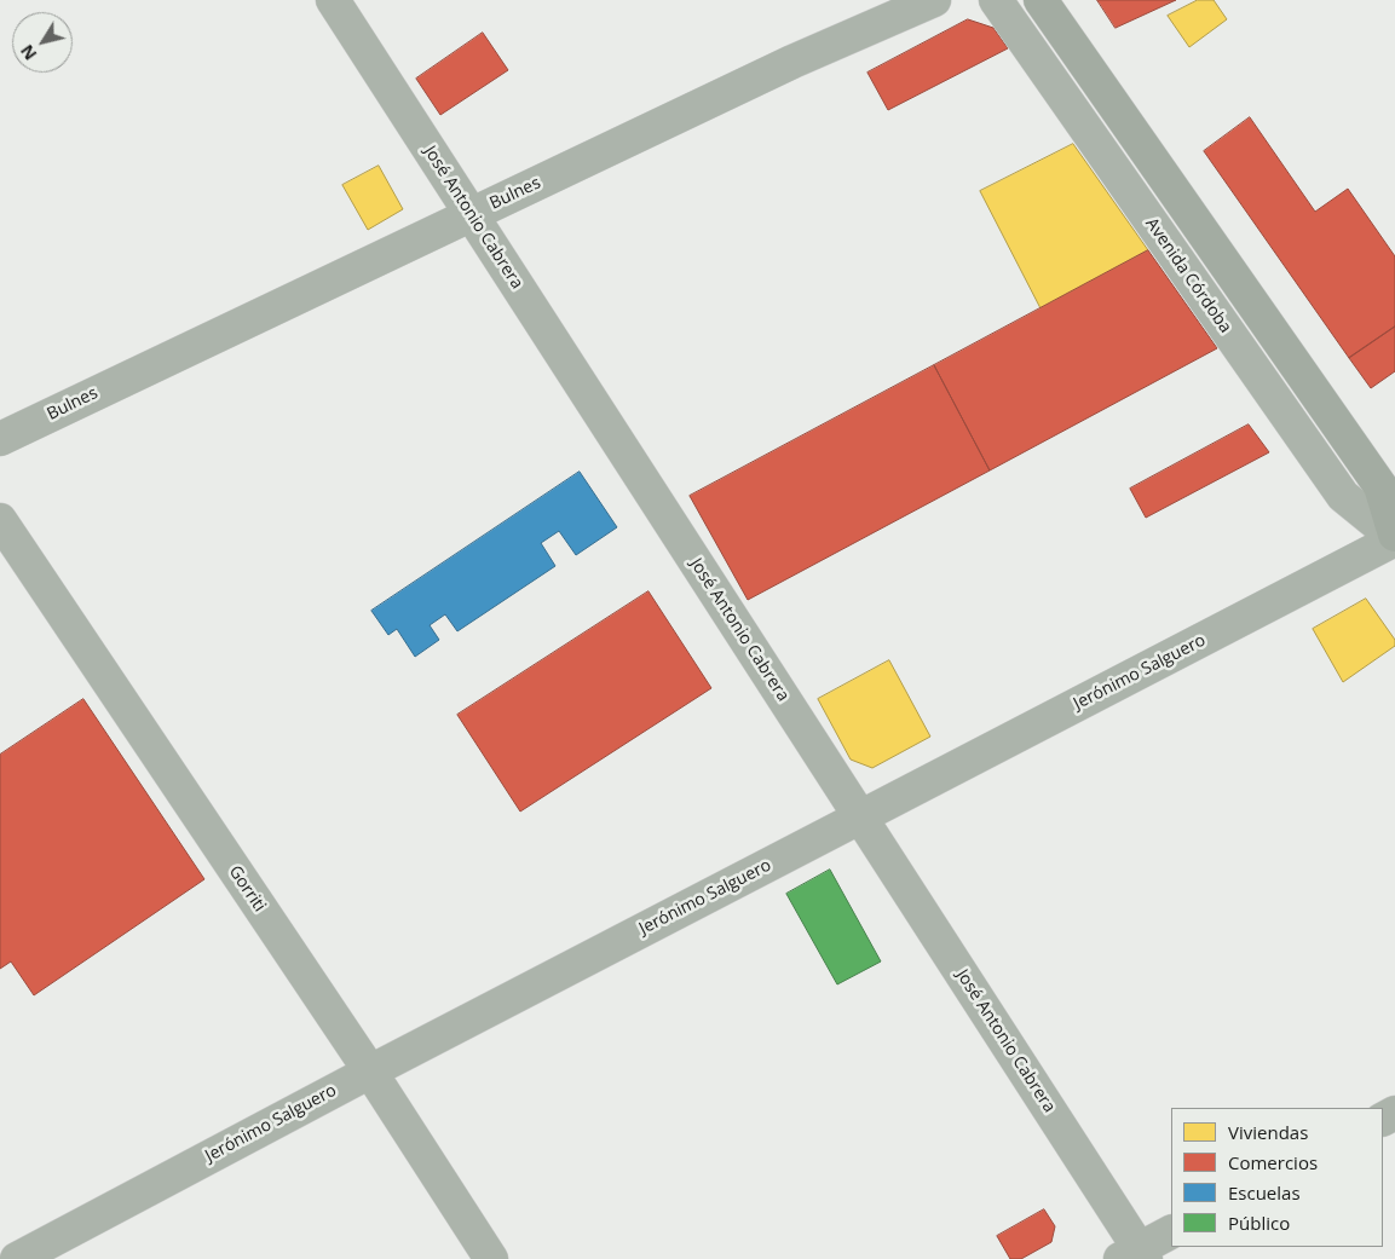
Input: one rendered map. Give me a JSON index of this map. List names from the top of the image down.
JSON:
{
  "streets": {
    "street": [
      "Bulnes",
      "José Antonio Cabrera",
      "Avenida Córdoba",
      "Jerónimo Salguero",
      "Gorriti"
    ]
  },
  "crossings": [
    ["Bulnes", "José Antonio Cabrera"],
    ["José Antonio Cabrera", "Jerónimo Salguero"],
    ["Avenida Córdoba", "Jerónimo Salguero"],
    ["Jerónimo Salguero", "Gorriti"]
  ],
  "legend": [
    "Viviendas",
    "Comercios",
    "Escuelas",
    "Público"
  ],
  "north": "bottom left"
}
